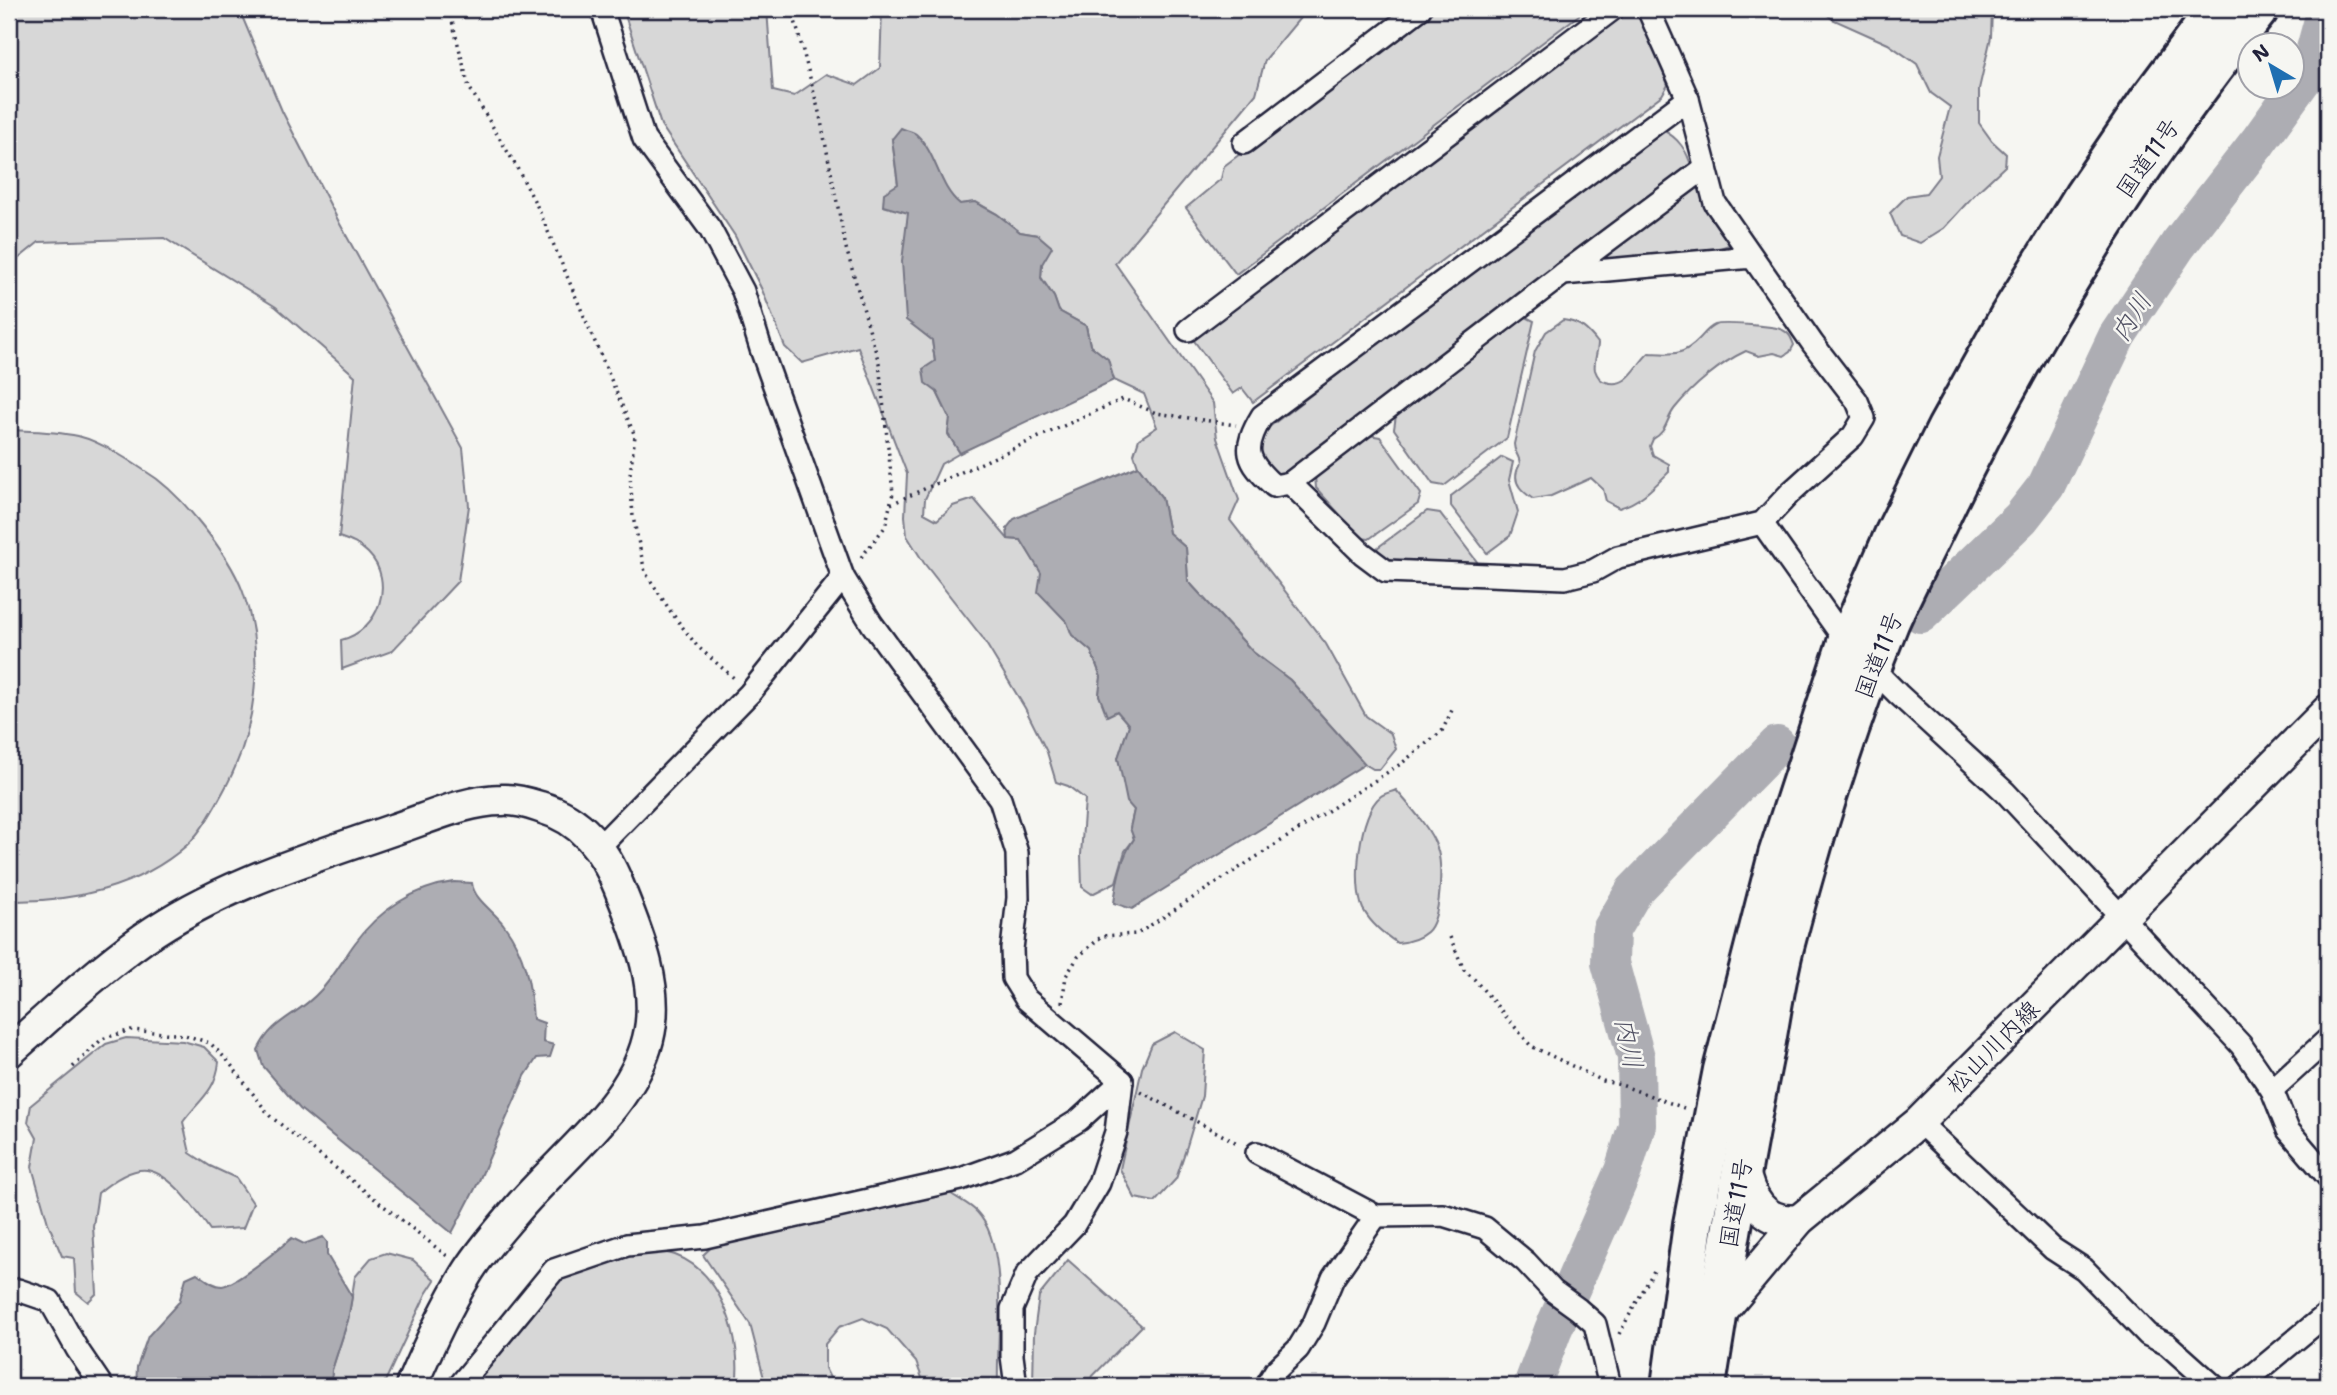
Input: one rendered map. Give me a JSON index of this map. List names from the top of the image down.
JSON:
{
  "streets": {
    "highway": ["国道11号"],
    "street": ["松山川内線"]
  },
  "crossings": [
    ["国道11号", "松山川内線"]
  ],
  "water": ["内川"],
  "north": "top left"
}
